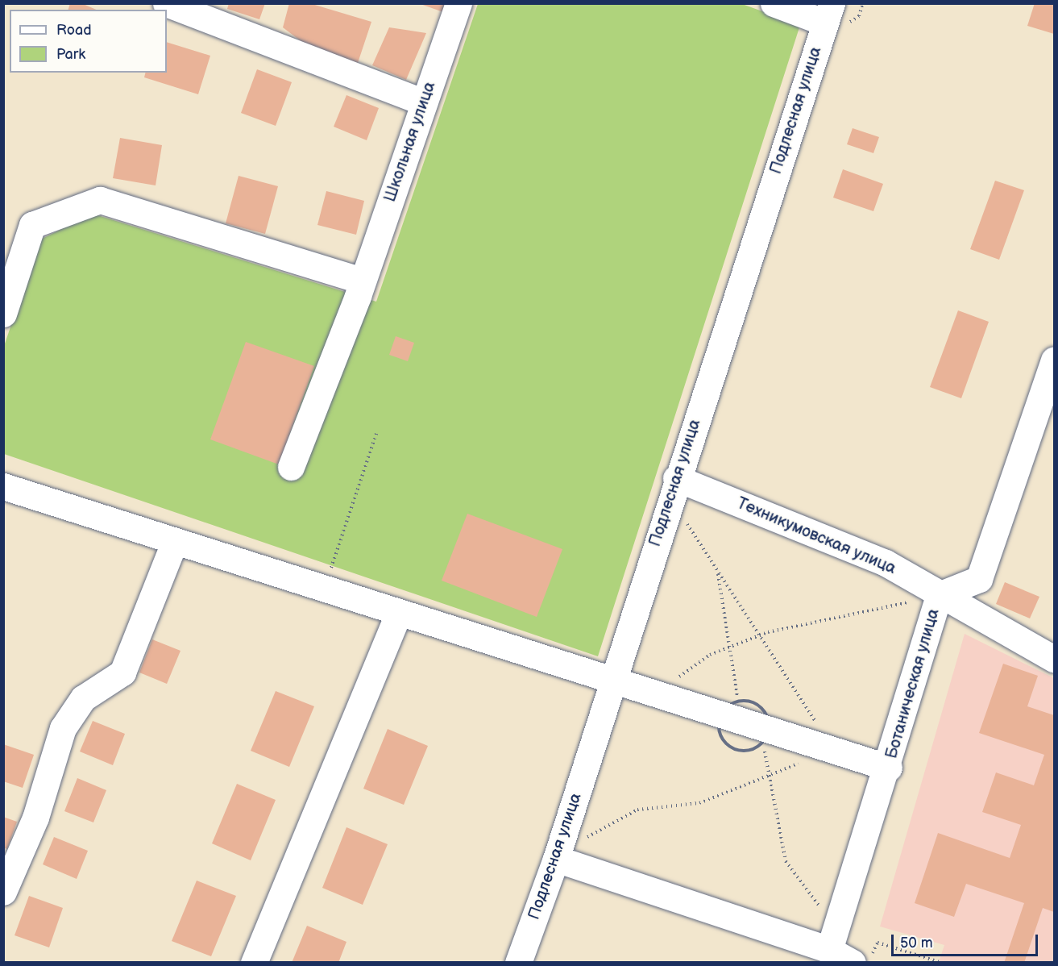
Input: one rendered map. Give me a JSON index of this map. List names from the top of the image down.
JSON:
{
  "streets": {
    "street": [
      "Подлесная улица",
      "Школьная улица",
      "Техникумовская улица",
      "Ботаническая улица"
    ]
  },
  "crossings": [
    ["Подлесная улица", "Техникумовская улица"],
    ["Техникумовская улица", "Ботаническая улица"]
  ],
  "legend": ["Road", "Park"],
  "scale_bar": "50 m"
}
